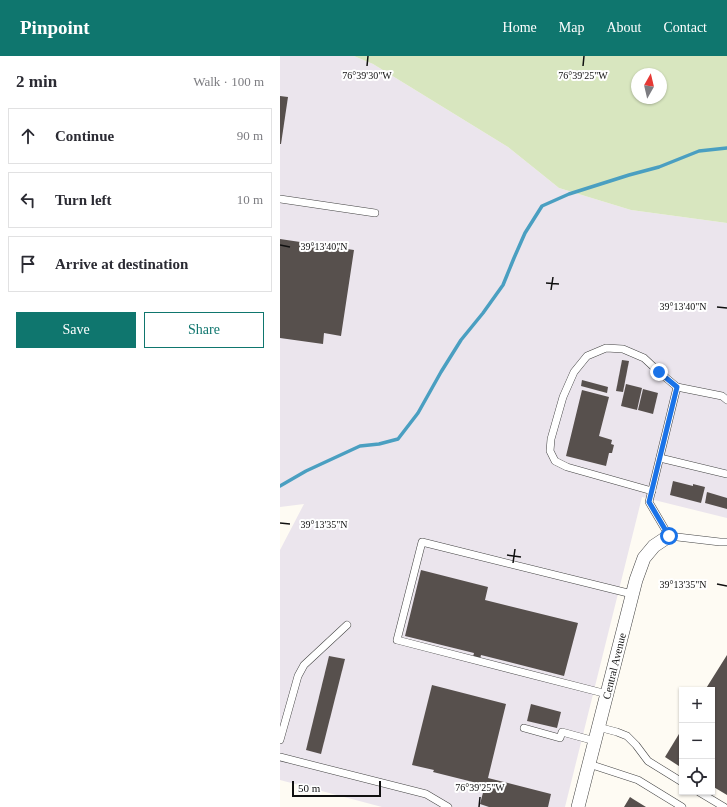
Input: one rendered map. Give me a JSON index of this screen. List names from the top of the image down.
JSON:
{
  "streets": {
    "street": ["Central Avenue"]
  },
  "scale_bar": "50 m",
  "north": "top",
  "page": {
    "header": "Pinpoint",
    "nav": [
      "Home",
      "Map",
      "About",
      "Contact"
    ],
    "heading": ["2 min", "Walk · 100 m"],
    "list": [
      ["Continue", "90 m"],
      ["Turn left", "10 m"],
      "Arrive at destination"
    ],
    "buttons": ["Save", "Share"],
    "map_buttons": ["+", "−"],
    "scale": "50 m"
  },
  "coordinates": [
    "76°39'30\"W",
    "76°39'25\"W",
    "39°13'40\"N",
    "39°13'35\"N"
  ]
}
